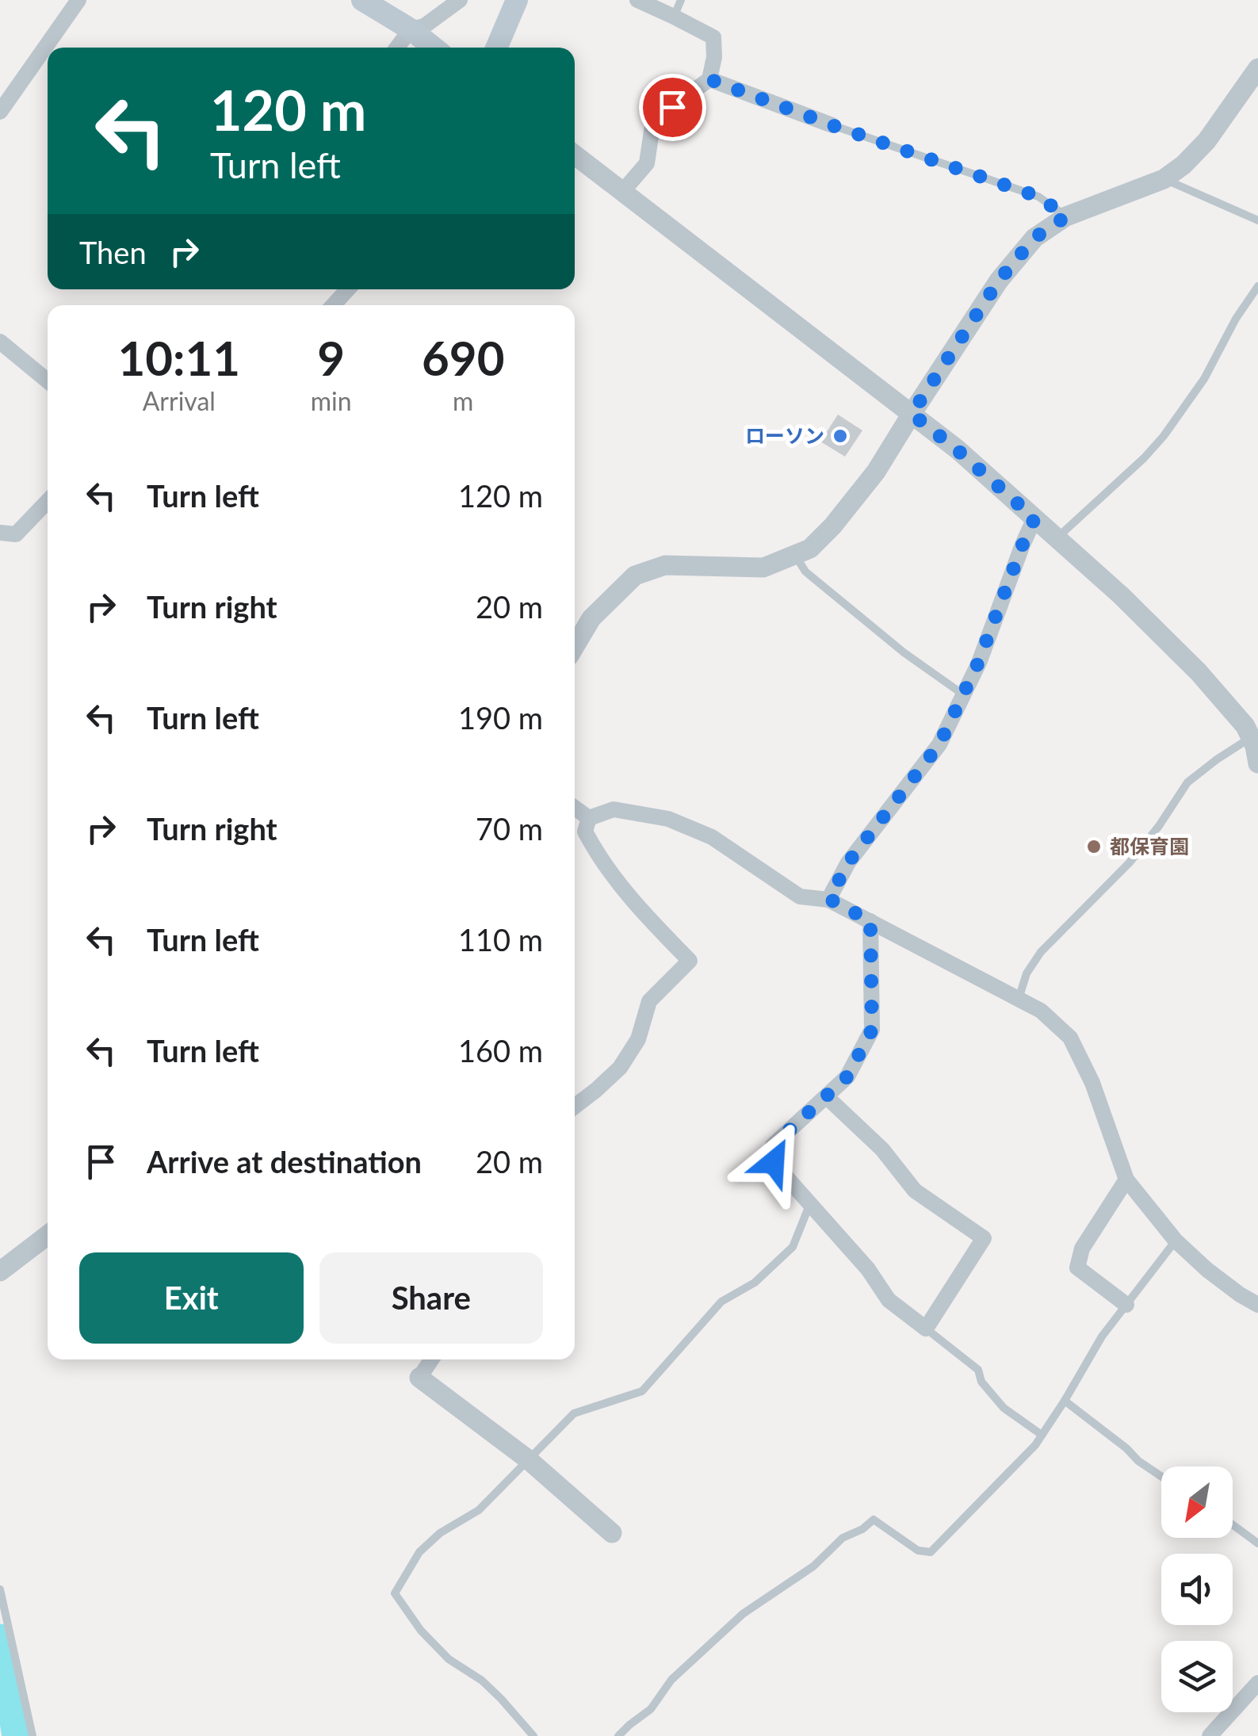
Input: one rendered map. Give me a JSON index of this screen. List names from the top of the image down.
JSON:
{
  "places": ["ローソン", "都保育園"],
  "north": "bottom left",
  "page": {
    "turn": ["120 m", "Turn left"],
    "then": "Then",
    "eta": [
      "10:11",
      "Arrival",
      "9",
      "min",
      "690",
      "m"
    ],
    "list": [
      {
        "name": "Turn left",
        "value": "120 m"
      },
      {
        "name": "Turn right",
        "value": "20 m"
      },
      {
        "name": "Turn left",
        "value": "190 m"
      },
      {
        "name": "Turn right",
        "value": "70 m"
      },
      {
        "name": "Turn left",
        "value": "110 m"
      },
      {
        "name": "Turn left",
        "value": "160 m"
      },
      {
        "name": "Arrive at destination",
        "value": "20 m"
      }
    ],
    "buttons": ["Exit", "Share"]
  }
}
